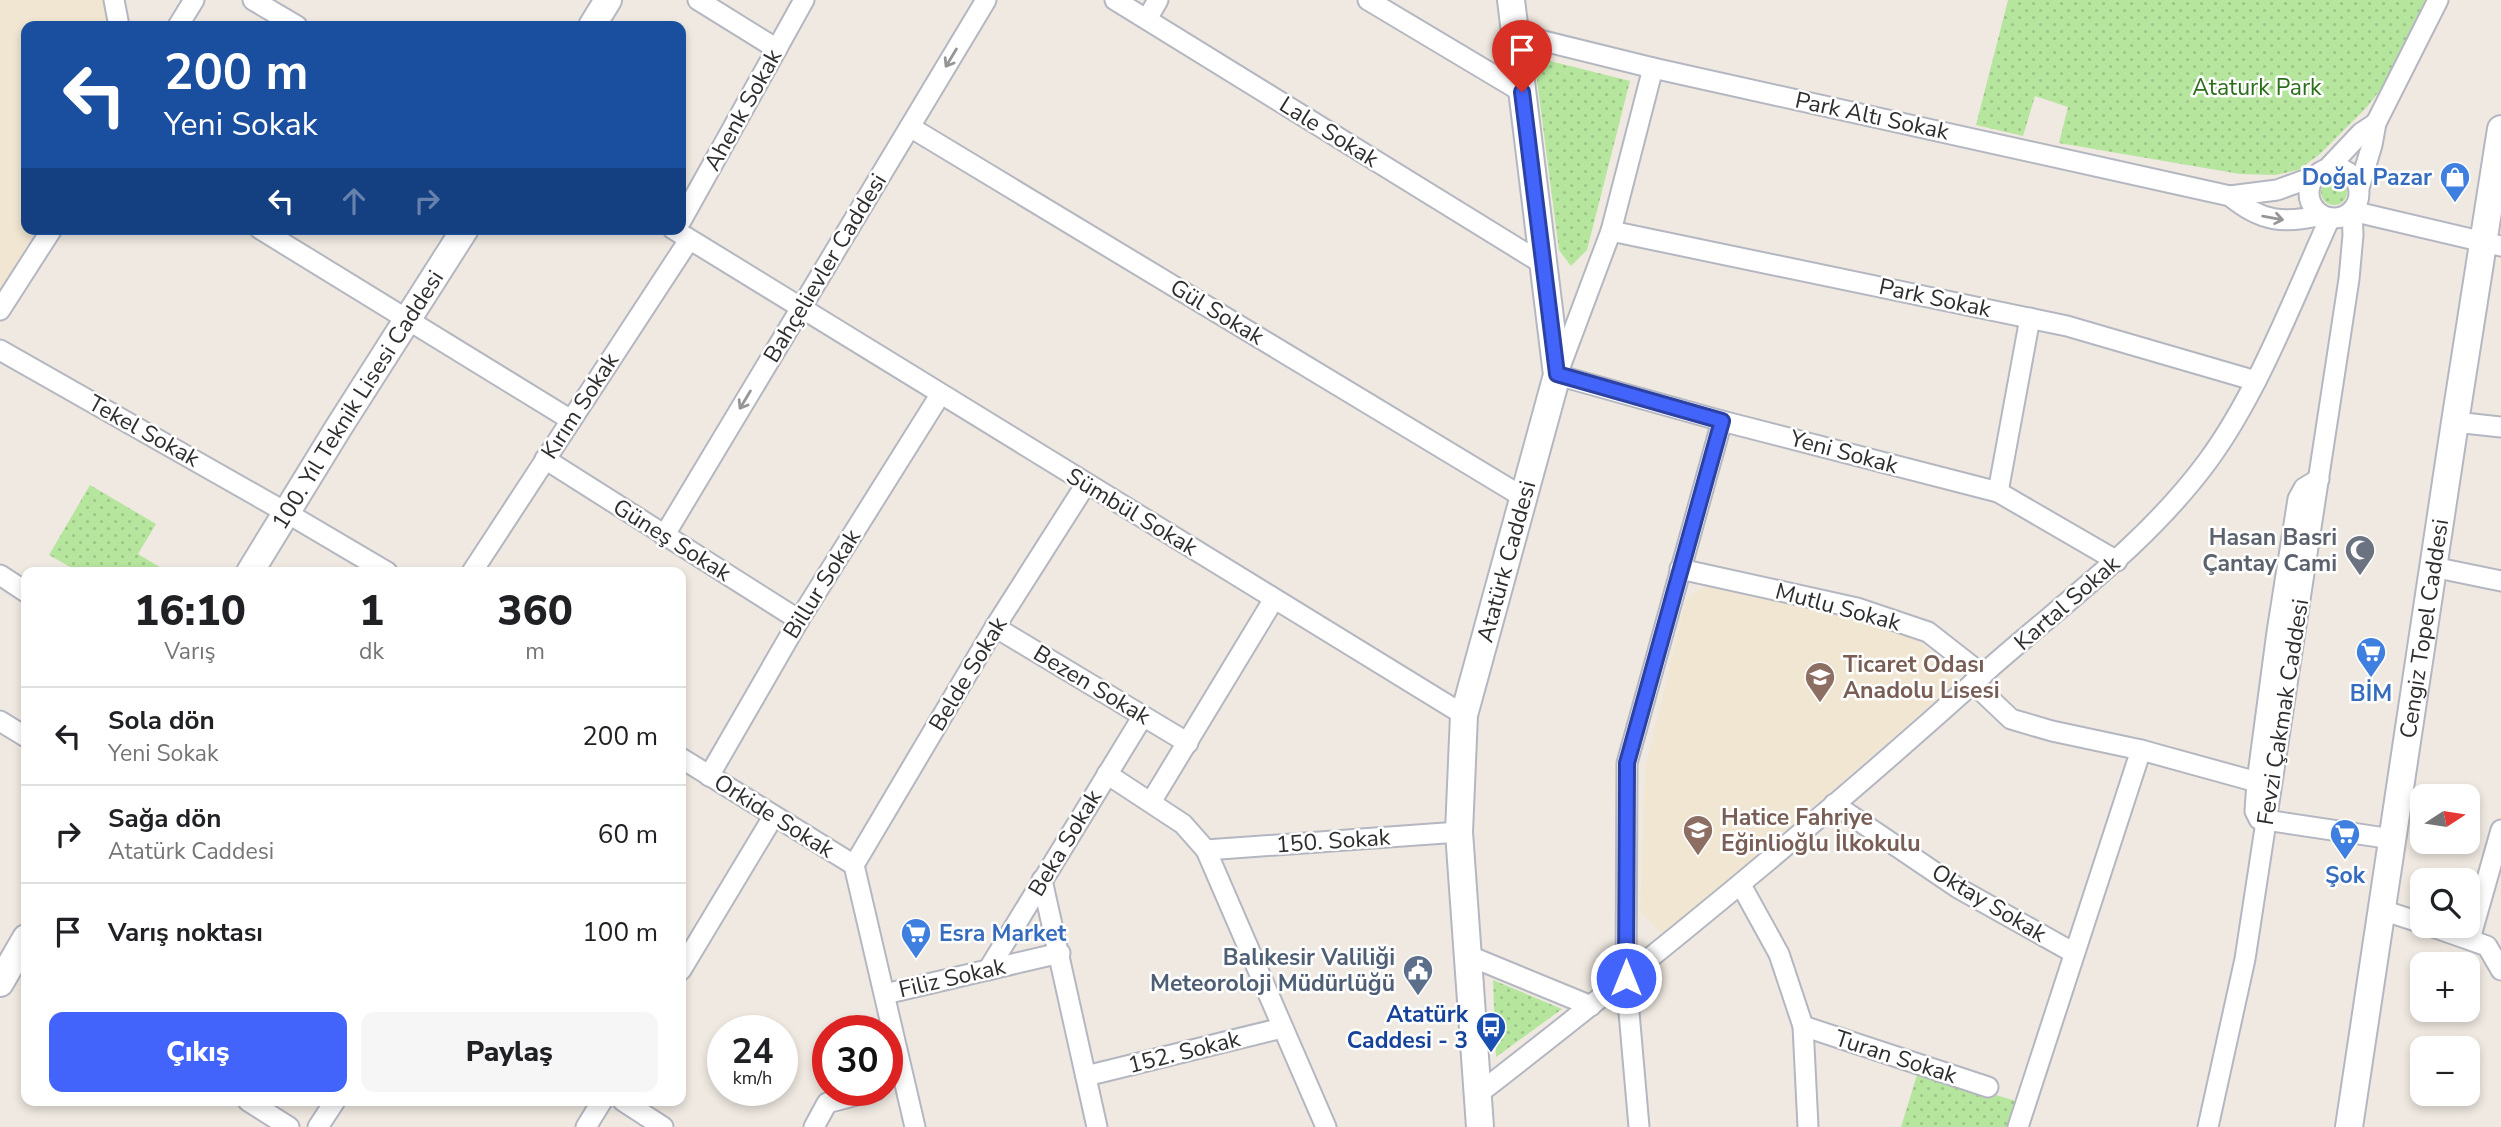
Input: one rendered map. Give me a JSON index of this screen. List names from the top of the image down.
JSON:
{
  "streets": {
    "main road": ["100. Yıl Teknik Lisesi Caddesi", "Atatürk Caddesi", "Cengiz Topel Caddesi"],
    "street": [
      "Ahenk Sokak",
      "Park Altı Sokak",
      "Lale Sokak",
      "Bahçelievler Caddesi",
      "Park Sokak",
      "Gül Sokak",
      "Kırım Sokak",
      "Tekel Sokak",
      "Yeni Sokak",
      "Sümbül Sokak",
      "Güneş Sokak",
      "Billur Sokak",
      "Kartal Sokak",
      "Mutlu Sokak",
      "Belde Sokak",
      "Bezen Sokak",
      "Fevzi Çakmak Caddesi",
      "Orkide Sokak",
      "150. Sokak",
      "Beka Sokak",
      "Oktay Sokak",
      "Filiz Sokak",
      "152. Sokak",
      "Turan Sokak"
    ]
  },
  "crossings": [
    ["Park Altı Sokak", "Atatürk Caddesi"],
    ["Lale Sokak", "Atatürk Caddesi"],
    ["Bahçelievler Caddesi", "Gül Sokak"],
    ["Bahçelievler Caddesi", "Sümbül Sokak"],
    ["Bahçelievler Caddesi", "Güneş Sokak"],
    ["Park Sokak", "Kartal Sokak"],
    ["Gül Sokak", "Atatürk Caddesi"],
    ["100. Yıl Teknik Lisesi Caddesi", "Tekel Sokak"],
    ["Kırım Sokak", "Güneş Sokak"],
    ["Yeni Sokak", "Atatürk Caddesi"],
    ["Yeni Sokak", "Kartal Sokak"],
    ["Sümbül Sokak", "Atatürk Caddesi"],
    ["Sümbül Sokak", "Billur Sokak"],
    ["Sümbül Sokak", "Belde Sokak"],
    ["Güneş Sokak", "Billur Sokak"],
    ["Atatürk Caddesi", "Kartal Sokak"],
    ["Atatürk Caddesi", "150. Sokak"],
    ["Billur Sokak", "Orkide Sokak"],
    ["Kartal Sokak", "Mutlu Sokak"],
    ["Kartal Sokak", "Fevzi Çakmak Caddesi"],
    ["Kartal Sokak", "Oktay Sokak"],
    ["Belde Sokak", "Bezen Sokak"],
    ["Belde Sokak", "Orkide Sokak"],
    ["Bezen Sokak", "Beka Sokak"],
    ["Orkide Sokak", "Filiz Sokak"],
    ["Beka Sokak", "Filiz Sokak"]
  ],
  "one_way": ["Bahçelievler Caddesi"],
  "parks": ["Ataturk Park"],
  "places": {
    "shop": ["Doğal Pazar"],
    "mosque": ["Hasan Basri Çantay Cami"],
    "supermarket": ["BİM", "Şok", "Esra Market"],
    "school or university": ["Ticaret Odası Anadolu Lisesi", "Hatice Fahriye Eğinlioğlu İlkokulu"],
    "public building": ["Balıkesir Valiliği Meteoroloji Müdürlüğü"],
    "bus stop": ["Atatürk Caddesi - 3"]
  },
  "north": "right",
  "page": {
    "turn": ["200 m", "Yeni Sokak"],
    "eta": [
      "16:10",
      "Varış",
      "1",
      "dk",
      "360",
      "m"
    ],
    "list": [
      {
        "name": "Sola dön",
        "note": "Yeni Sokak",
        "value": "200 m"
      },
      {
        "name": "Sağa dön",
        "note": "Atatürk Caddesi",
        "value": "60 m"
      },
      {
        "name": "Varış noktası",
        "value": "100 m"
      }
    ],
    "map_buttons": ["+", "−"],
    "buttons": ["Çıkış", "Paylaş"],
    "speed": "24 km/h",
    "limit": "30"
  }
}
